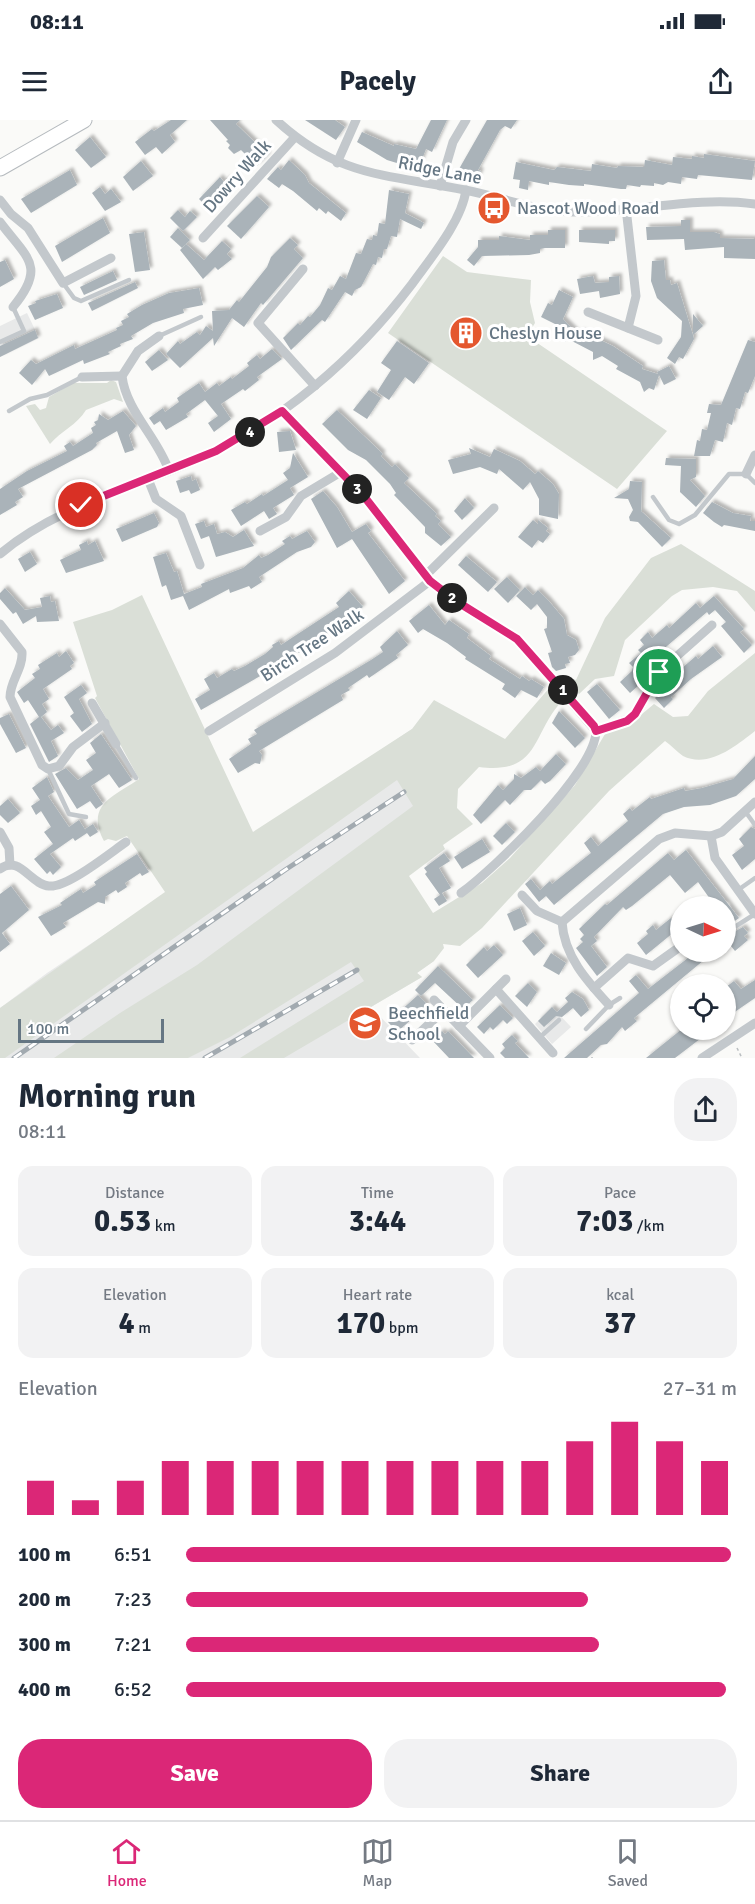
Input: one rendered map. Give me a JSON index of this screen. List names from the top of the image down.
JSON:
{
  "streets": {
    "street": ["Ridge Lane", "Dowry Walk", "Birch Tree Walk"]
  },
  "crossings": [
    ["Ridge Lane", "Dowry Walk"]
  ],
  "places": {
    "bus stop": ["Nascot Wood Road"],
    "building": ["Cheslyn House"],
    "school or university": ["Beechfield School"]
  },
  "scale_bar": "100 m",
  "north": "right",
  "page": {
    "status": "08:11",
    "header": "Pacely",
    "pins": [
      "4",
      "3",
      "2",
      "1"
    ],
    "scale": "100 m",
    "heading": ["Morning run", "08:11"],
    "stats": [
      ["Distance", "0.53 km"],
      ["Time", "3:44"],
      ["Pace", "7:03 /km"],
      ["Elevation", "4 m"],
      ["Heart rate", "170 bpm"],
      ["kcal", "37"]
    ],
    "chart": ["Elevation", "27–31 m"],
    "list": [
      {
        "name": "100 m",
        "note": "6:51"
      },
      {
        "name": "200 m",
        "note": "7:23"
      },
      {
        "name": "300 m",
        "note": "7:21"
      },
      {
        "name": "400 m",
        "note": "6:52"
      }
    ],
    "buttons": ["Save", "Share"],
    "tabs": ["Home", "Map", "Saved"]
  }
}
